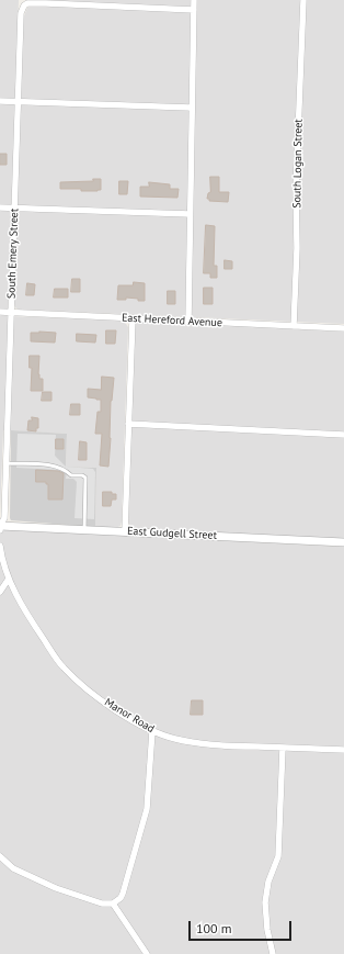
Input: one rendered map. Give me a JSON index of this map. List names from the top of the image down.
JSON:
{
  "streets": {
    "street": [
      "South Logan Street",
      "South Emery Street",
      "East Hereford Avenue",
      "East Gudgell Street",
      "Manor Road"
    ]
  },
  "crossings": [
    ["South Logan Street", "East Hereford Avenue"],
    ["South Emery Street", "East Hereford Avenue"],
    ["South Emery Street", "East Gudgell Street"]
  ],
  "scale_bar": "100 m"
}
